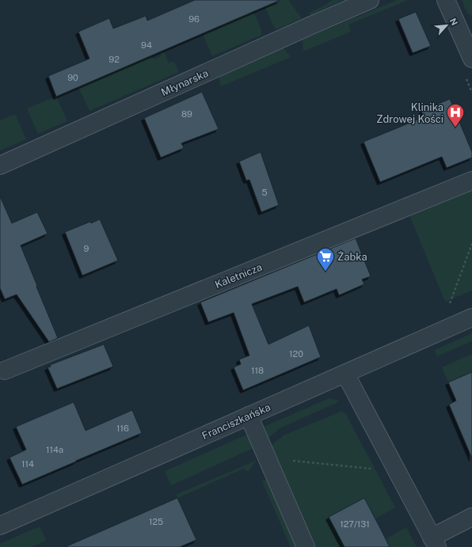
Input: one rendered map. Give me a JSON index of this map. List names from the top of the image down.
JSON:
{
  "streets": {
    "street": ["Młynarska", "Kaletnicza", "Franciszkańska"]
  },
  "places": {
    "hospital": ["Klinika Zdrowej Kości"],
    "supermarket": ["Żabka"]
  },
  "house_numbers": [
    "96",
    "94",
    "92",
    "90",
    "89",
    "5",
    "9",
    "120",
    "118",
    "116",
    "114a",
    "114",
    "125",
    "127/131"
  ],
  "north": "top right"
}
